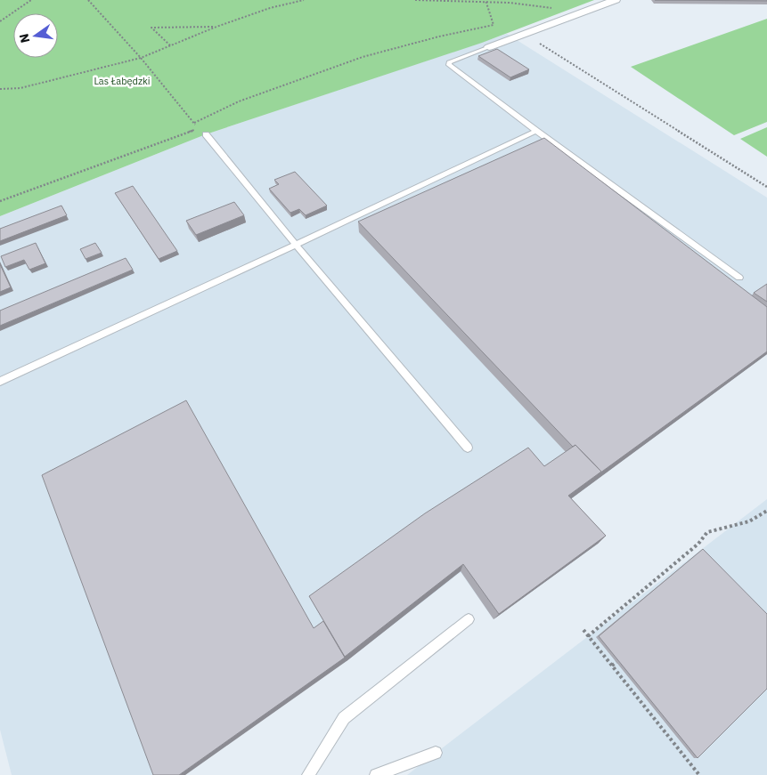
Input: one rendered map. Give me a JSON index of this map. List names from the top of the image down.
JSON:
{
  "parks": ["Las Łabędzki"],
  "north": "left"
}
